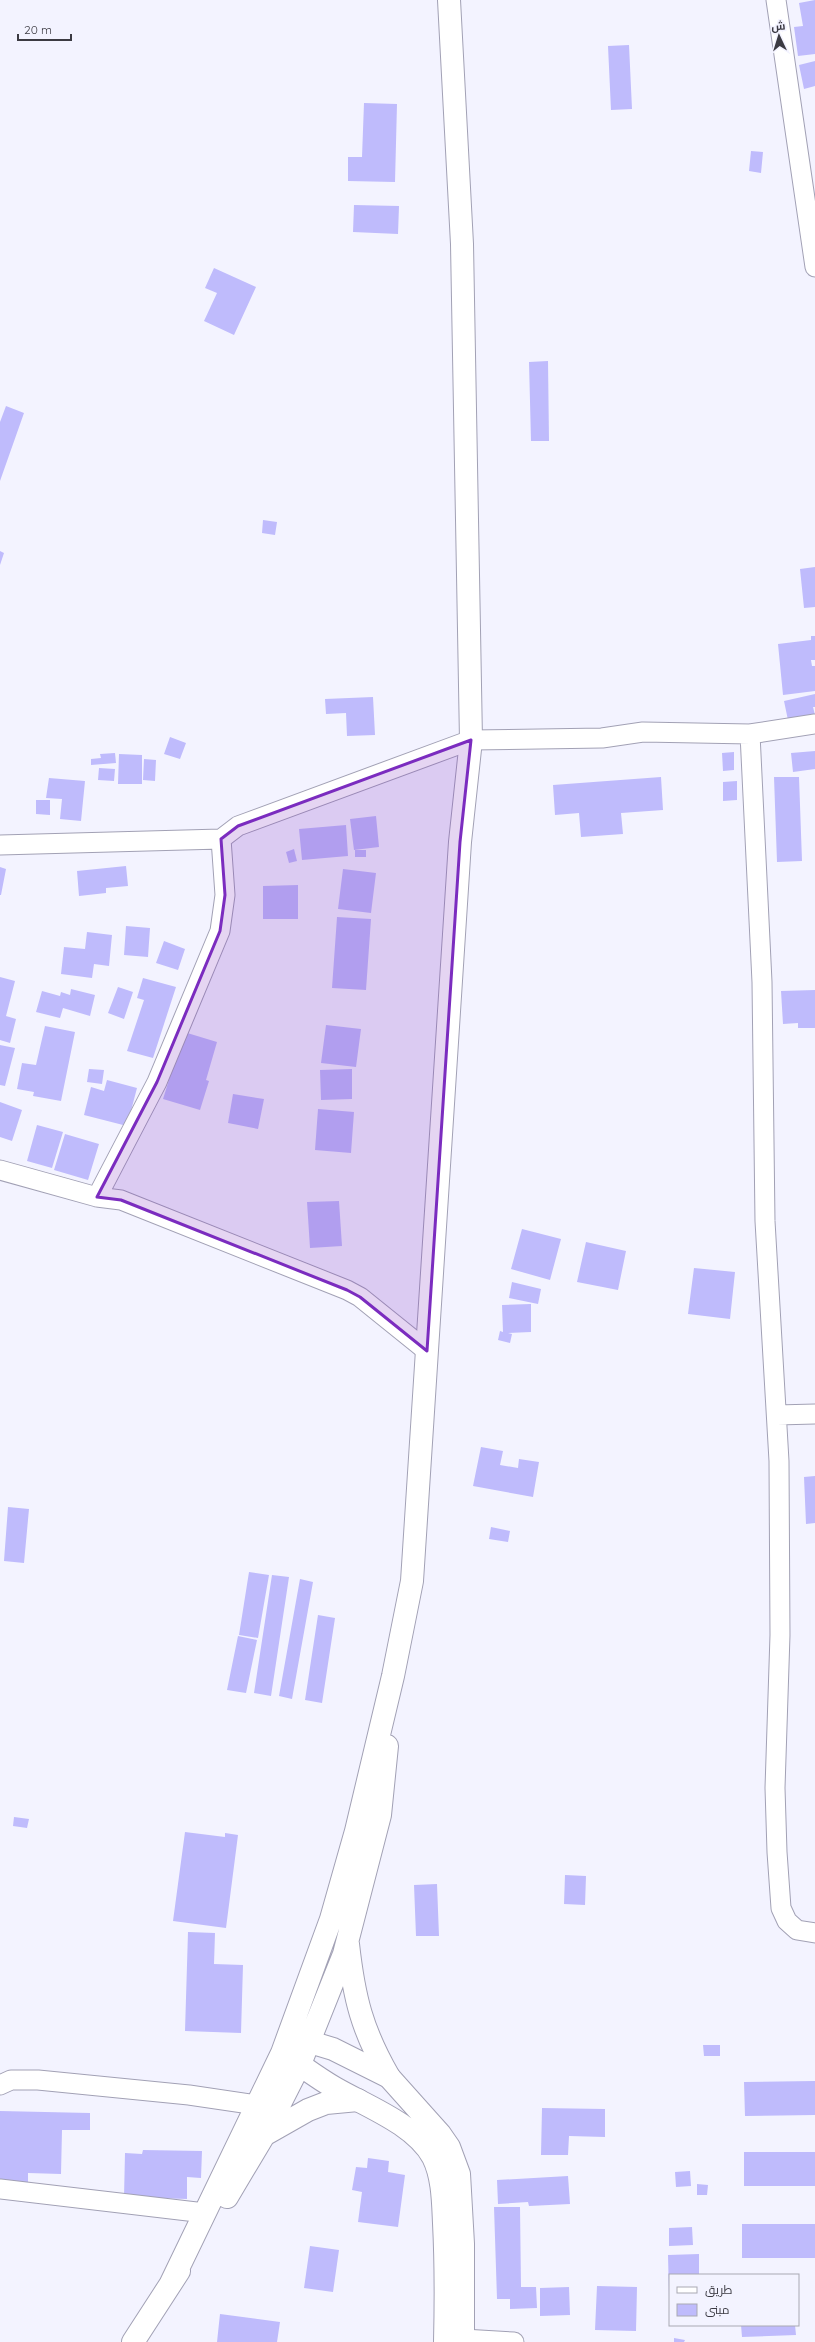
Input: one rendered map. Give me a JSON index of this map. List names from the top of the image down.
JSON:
{
  "legend": ["طريق", "مبنى"],
  "scale_bar": "20 m",
  "north": "top"
}
